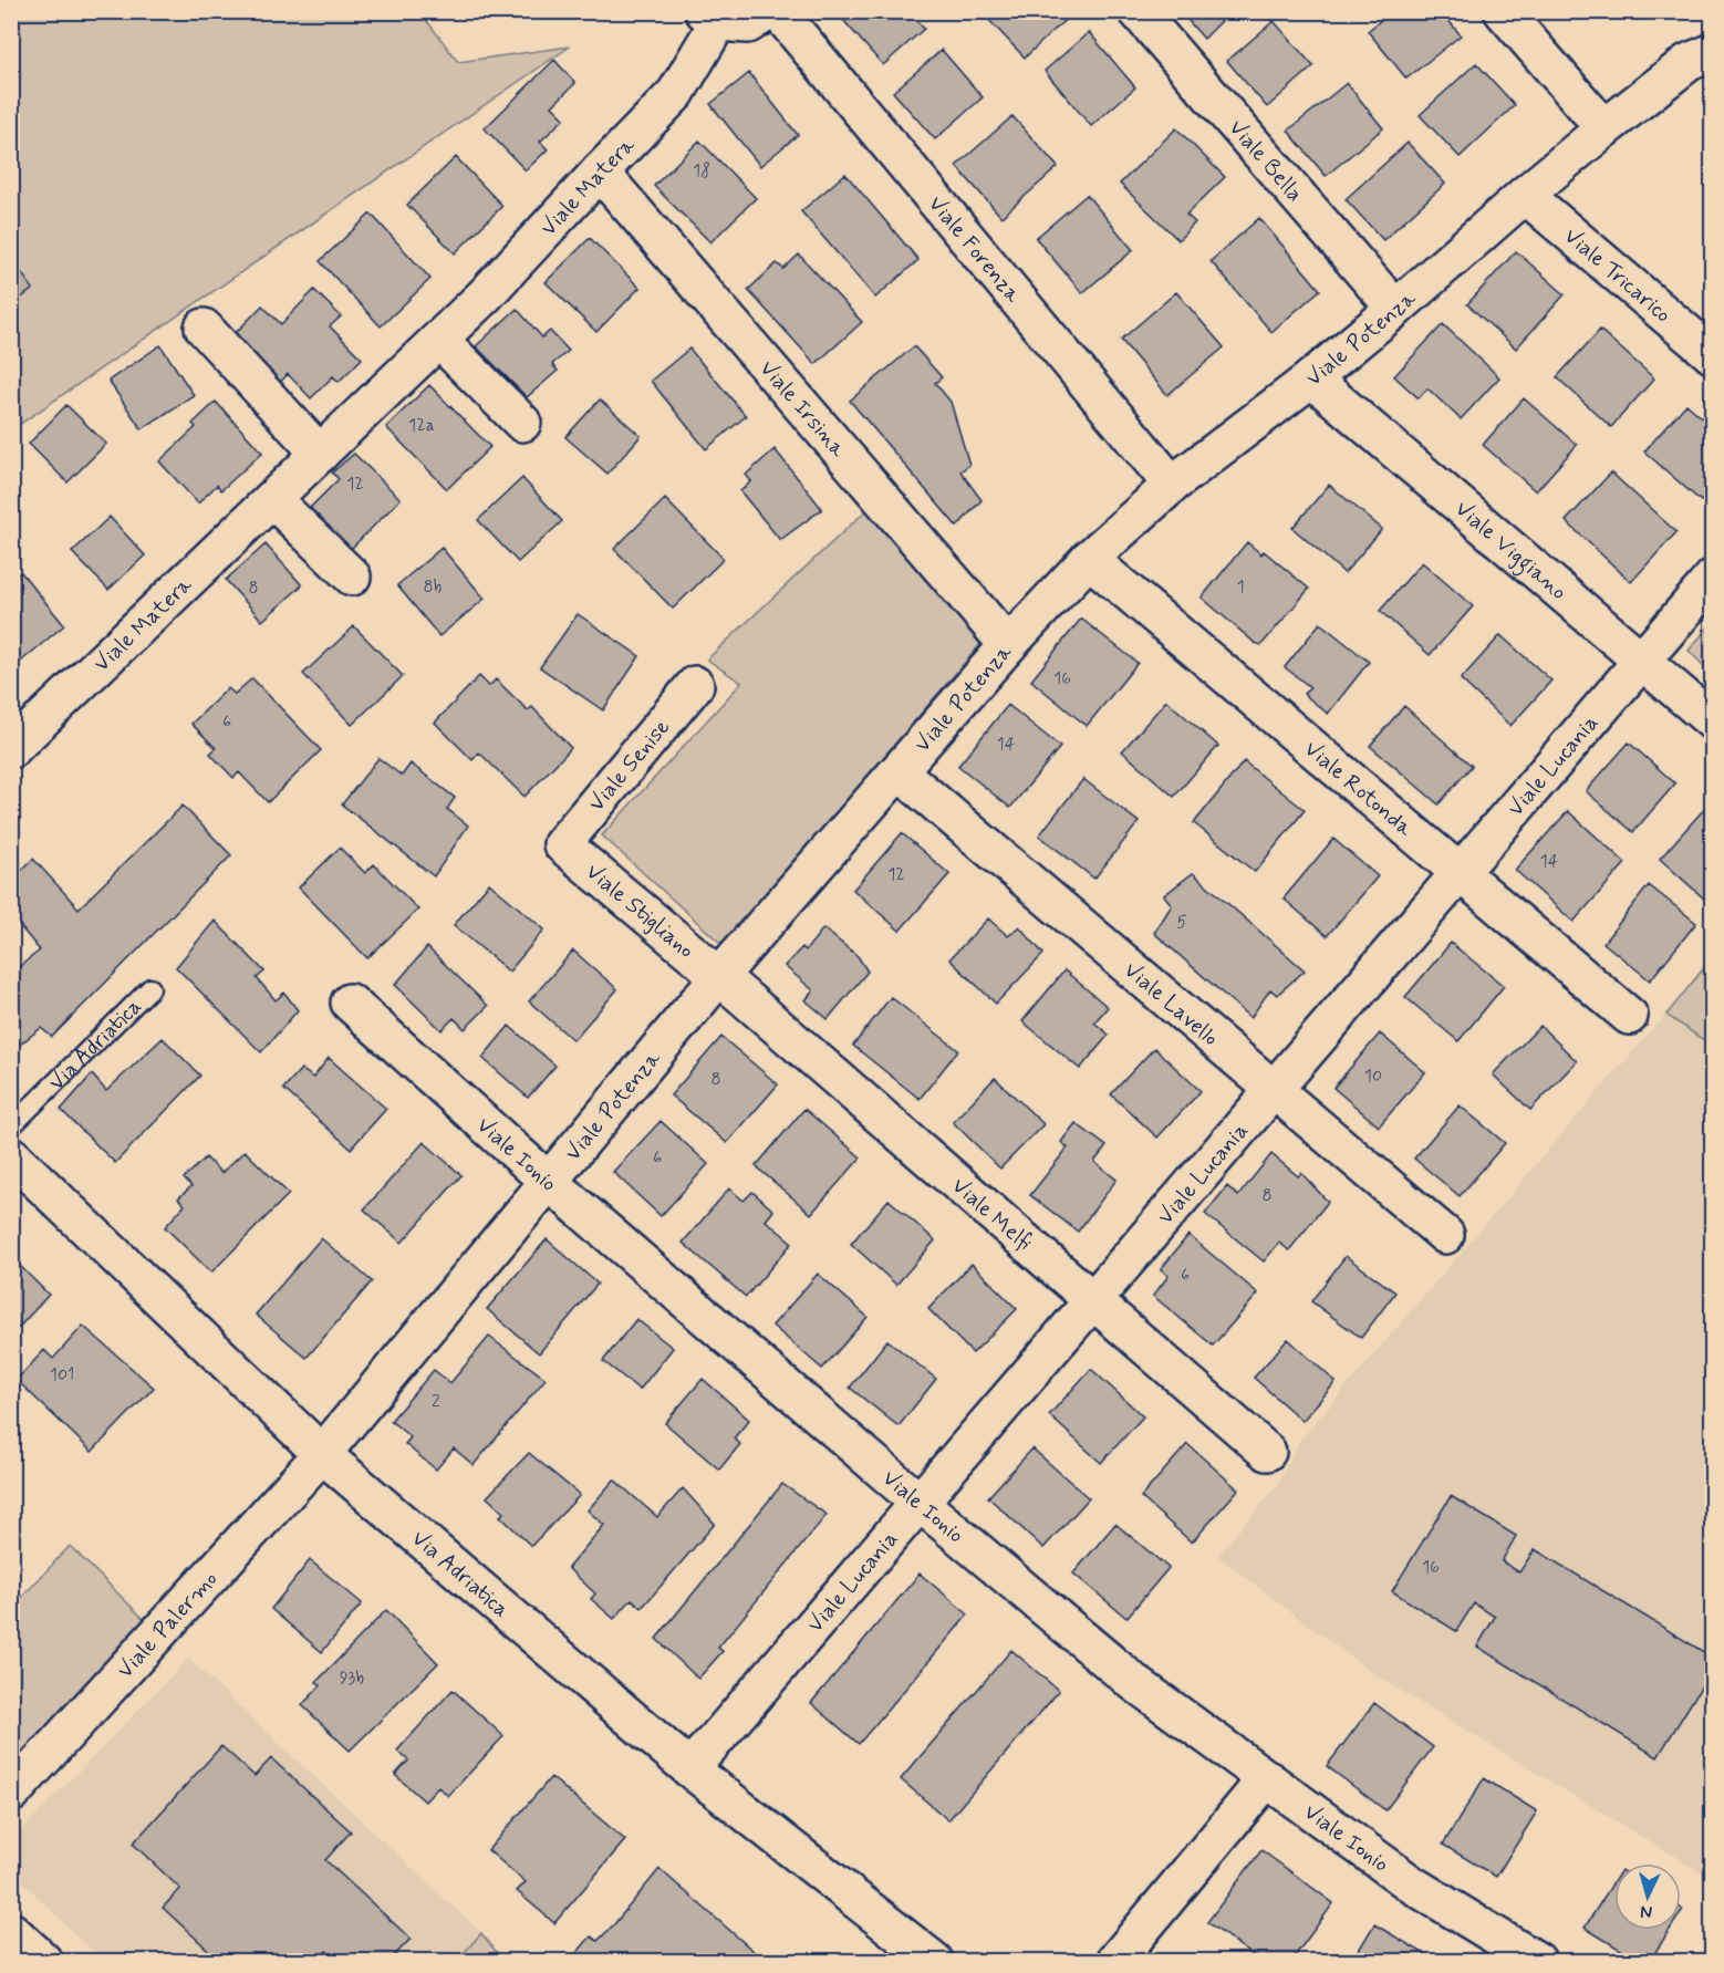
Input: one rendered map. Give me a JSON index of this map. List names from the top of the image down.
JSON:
{
  "streets": {
    "street": [
      "Viale Bella",
      "Viale Matera",
      "Viale Forenza",
      "Viale Tricarico",
      "Viale Potenza",
      "Viale Irsina",
      "Viale Viggiano",
      "Viale Senise",
      "Viale Lucania",
      "Viale Rotonda",
      "Viale Stigliano",
      "Viale Lavello",
      "Via Adriatica",
      "Viale Ionio",
      "Viale Melfi",
      "Viale Palermo"
    ]
  },
  "crossings": [
    ["Viale Bella", "Viale Potenza"],
    ["Viale Matera", "Viale Irsina"],
    ["Viale Forenza", "Viale Potenza"],
    ["Viale Tricarico", "Viale Potenza"],
    ["Viale Potenza", "Viale Irsina"],
    ["Viale Potenza", "Viale Viggiano"],
    ["Viale Potenza", "Viale Rotonda"],
    ["Viale Potenza", "Viale Stigliano"],
    ["Viale Potenza", "Viale Lavello"],
    ["Viale Potenza", "Via Adriatica"],
    ["Viale Potenza", "Viale Ionio"],
    ["Viale Potenza", "Viale Melfi"],
    ["Viale Potenza", "Viale Palermo"],
    ["Viale Viggiano", "Viale Lucania"],
    ["Viale Senise", "Viale Stigliano"],
    ["Viale Lucania", "Viale Rotonda"],
    ["Viale Lucania", "Viale Lavello"],
    ["Viale Lucania", "Via Adriatica"],
    ["Viale Lucania", "Viale Ionio"],
    ["Viale Lucania", "Viale Melfi"],
    ["Viale Stigliano", "Viale Melfi"],
    ["Via Adriatica", "Viale Palermo"]
  ],
  "house_numbers": [
    "18",
    "12a",
    "12",
    "8b",
    "1",
    "8",
    "16",
    "6",
    "14",
    "14",
    "12",
    "5",
    "10",
    "8",
    "6",
    "8",
    "6",
    "101",
    "2",
    "16",
    "93b"
  ],
  "north": "bottom"
}
